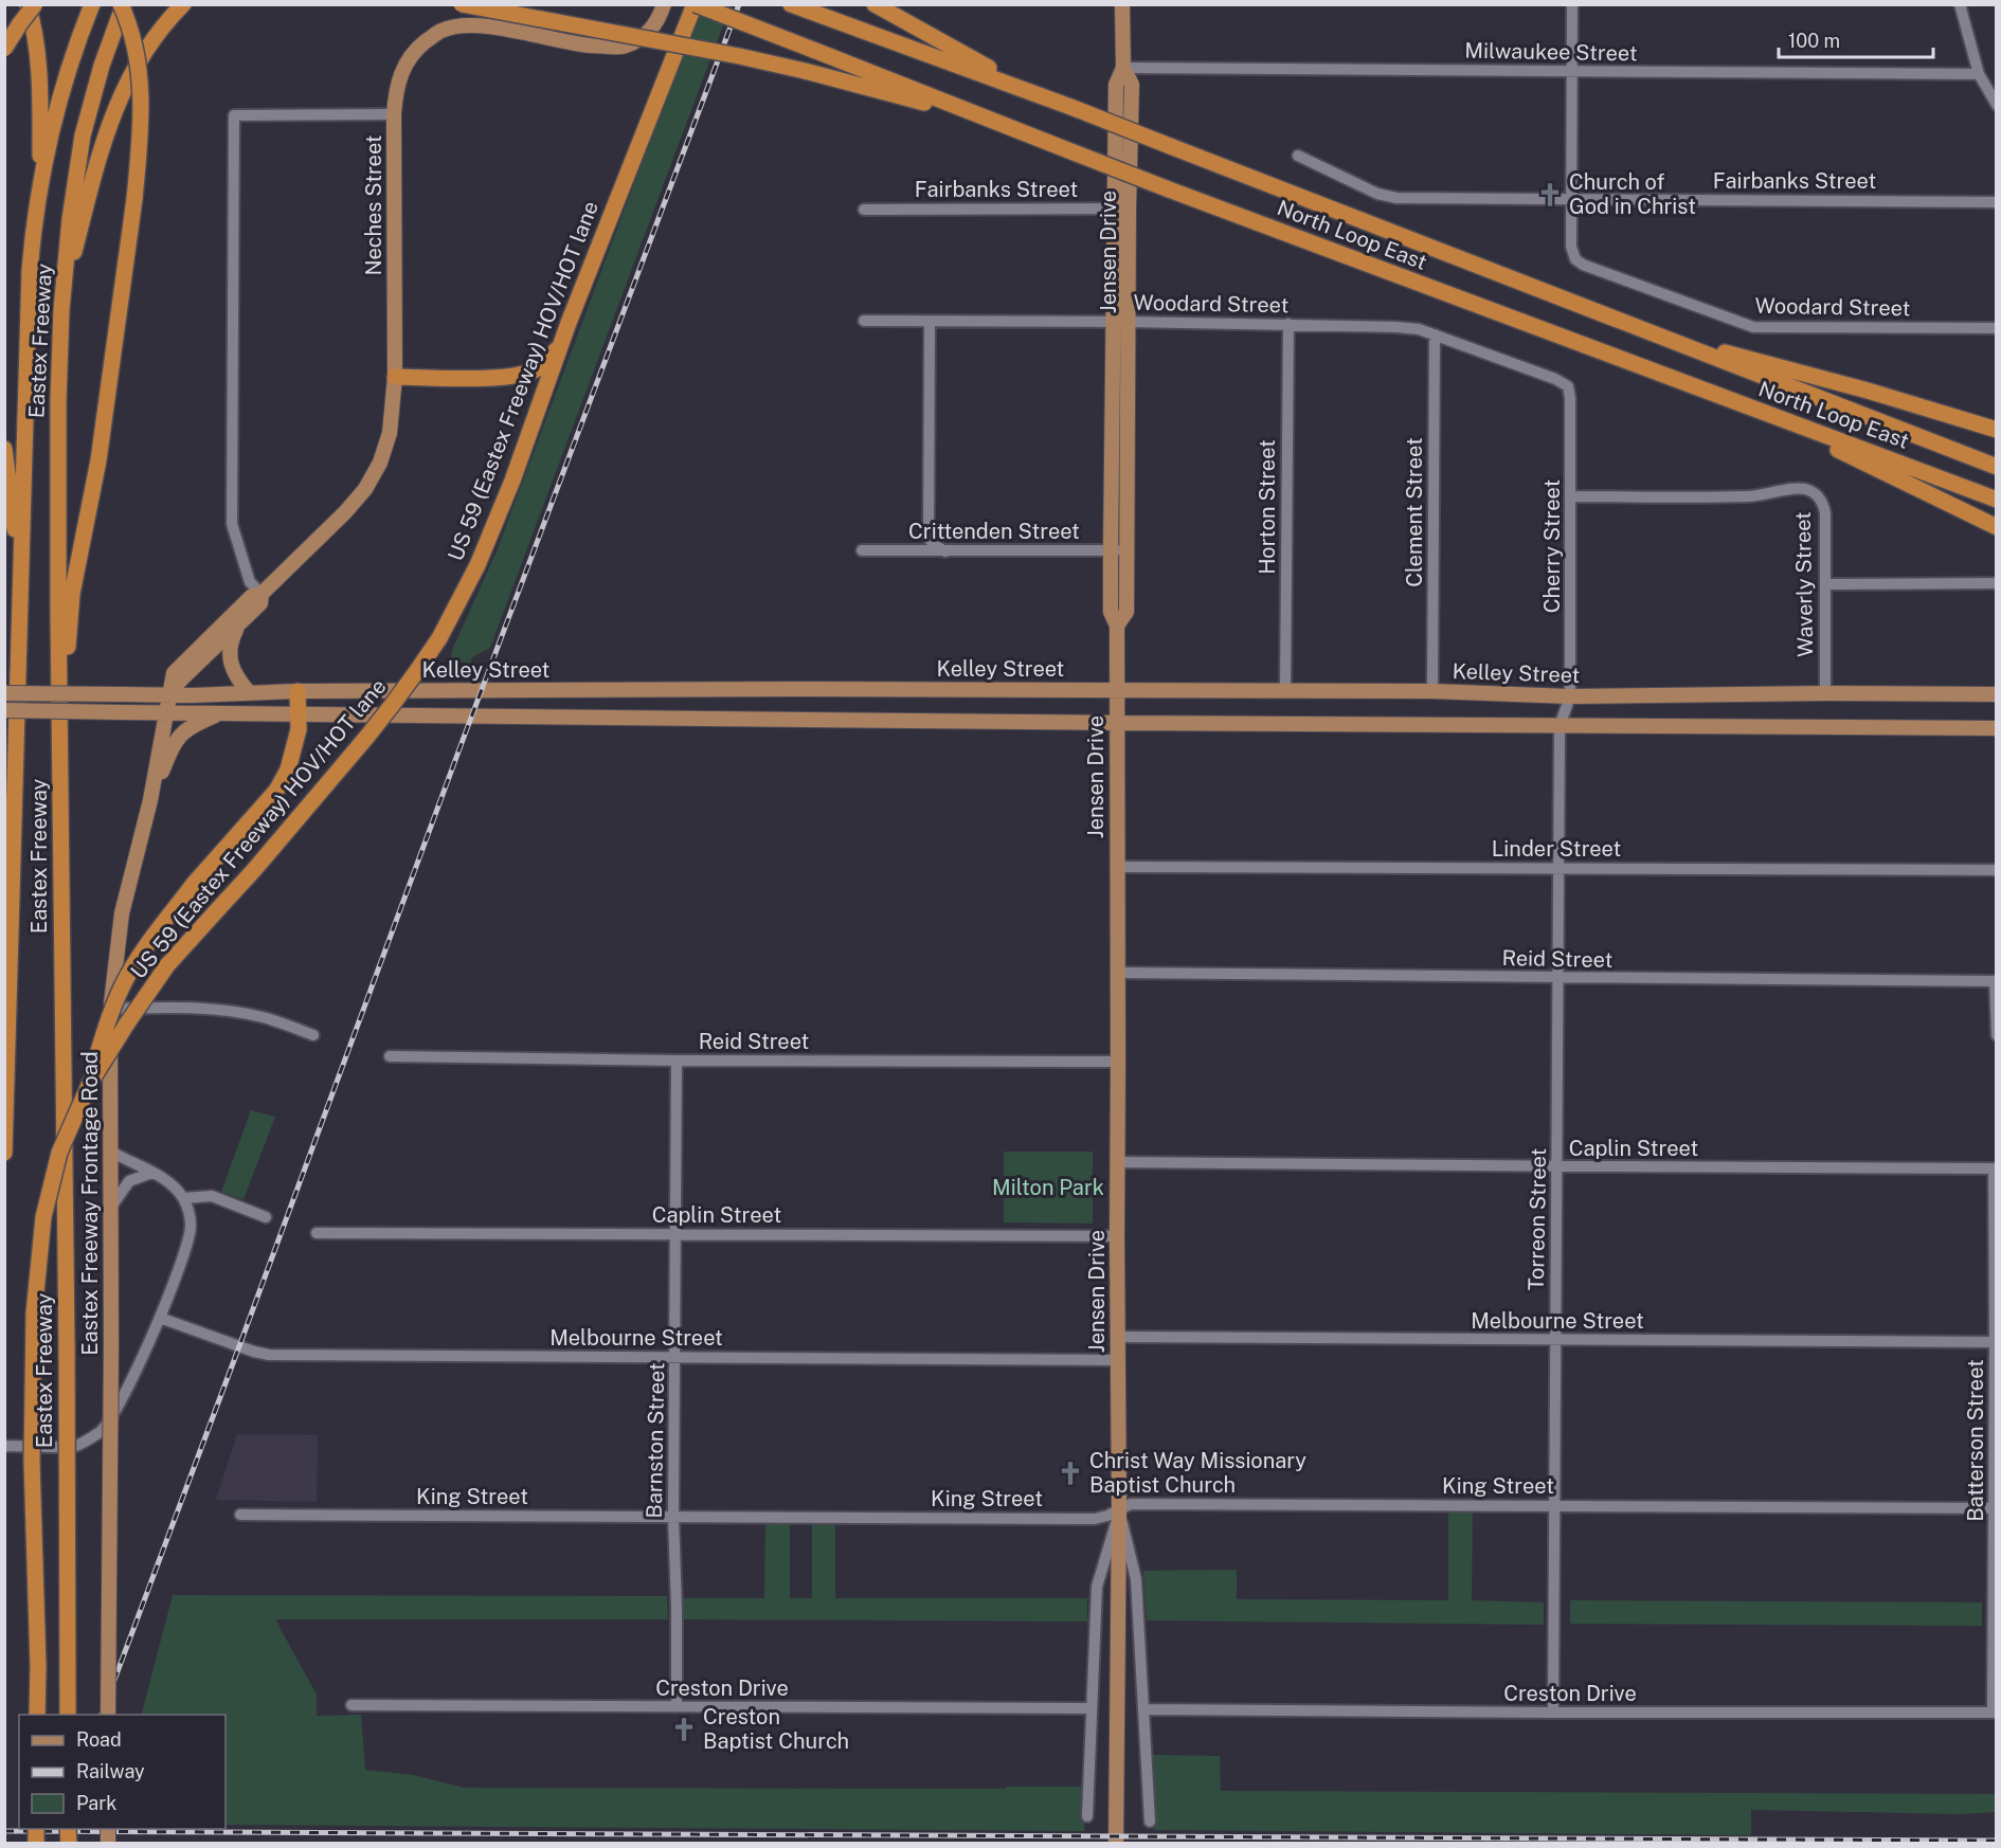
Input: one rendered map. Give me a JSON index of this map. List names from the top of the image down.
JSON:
{
  "streets": {
    "highway": ["North Loop East", "Eastex Freeway", "US 59 (Eastex Freeway) HOV/HOT lane"],
    "main road": [
      "Neches Street",
      "Jensen Drive",
      "Kelley Street",
      "Eastex Freeway Frontage Road"
    ],
    "street": [
      "Milwaukee Street",
      "Fairbanks Street",
      "Woodard Street",
      "Horton Street",
      "Clement Street",
      "Crittenden Street",
      "Cherry Street",
      "Waverly Street",
      "Linder Street",
      "Reid Street",
      "Caplin Street",
      "Torreon Street",
      "Melbourne Street",
      "Barnston Street",
      "Batterson Street",
      "King Street",
      "Creston Drive"
    ]
  },
  "crossings": [
    ["Milwaukee Street", "Jensen Drive"],
    ["Fairbanks Street", "Jensen Drive"],
    ["Fairbanks Street", "Woodard Street"],
    ["Neches Street", "Kelley Street"],
    ["Neches Street", "Eastex Freeway Frontage Road"],
    ["North Loop East", "US 59 (Eastex Freeway) HOV/HOT lane"],
    ["Jensen Drive", "Woodard Street"],
    ["Jensen Drive", "Crittenden Street"],
    ["Jensen Drive", "Kelley Street"],
    ["Jensen Drive", "Linder Street"],
    ["Jensen Drive", "Reid Street"],
    ["Jensen Drive", "Caplin Street"],
    ["Jensen Drive", "Melbourne Street"],
    ["Jensen Drive", "King Street"],
    ["Woodard Street", "Horton Street"],
    ["Woodard Street", "Clement Street"],
    ["Woodard Street", "Cherry Street"],
    ["Horton Street", "Kelley Street"],
    ["Clement Street", "Kelley Street"],
    ["Cherry Street", "Waverly Street"],
    ["Cherry Street", "Kelley Street"],
    ["Cherry Street", "Torreon Street"],
    ["Waverly Street", "Kelley Street"],
    ["Kelley Street", "Eastex Freeway Frontage Road"],
    ["Linder Street", "Torreon Street"],
    ["Reid Street", "Torreon Street"],
    ["Reid Street", "Barnston Street"],
    ["Caplin Street", "Torreon Street"],
    ["Caplin Street", "Barnston Street"],
    ["Caplin Street", "Batterson Street"],
    ["Torreon Street", "Melbourne Street"],
    ["Torreon Street", "King Street"],
    ["Torreon Street", "Creston Drive"],
    ["Melbourne Street", "Barnston Street"],
    ["Melbourne Street", "Batterson Street"],
    ["Barnston Street", "King Street"],
    ["Barnston Street", "Creston Drive"],
    ["Batterson Street", "King Street"],
    ["Batterson Street", "Creston Drive"]
  ],
  "parks": ["Milton Park"],
  "places": {
    "church": ["Church of God in Christ", "Christ Way Missionary Baptist Church", "Creston Baptist Church"]
  },
  "legend": ["Road", "Railway", "Park"],
  "scale_bar": "100 m"
}
